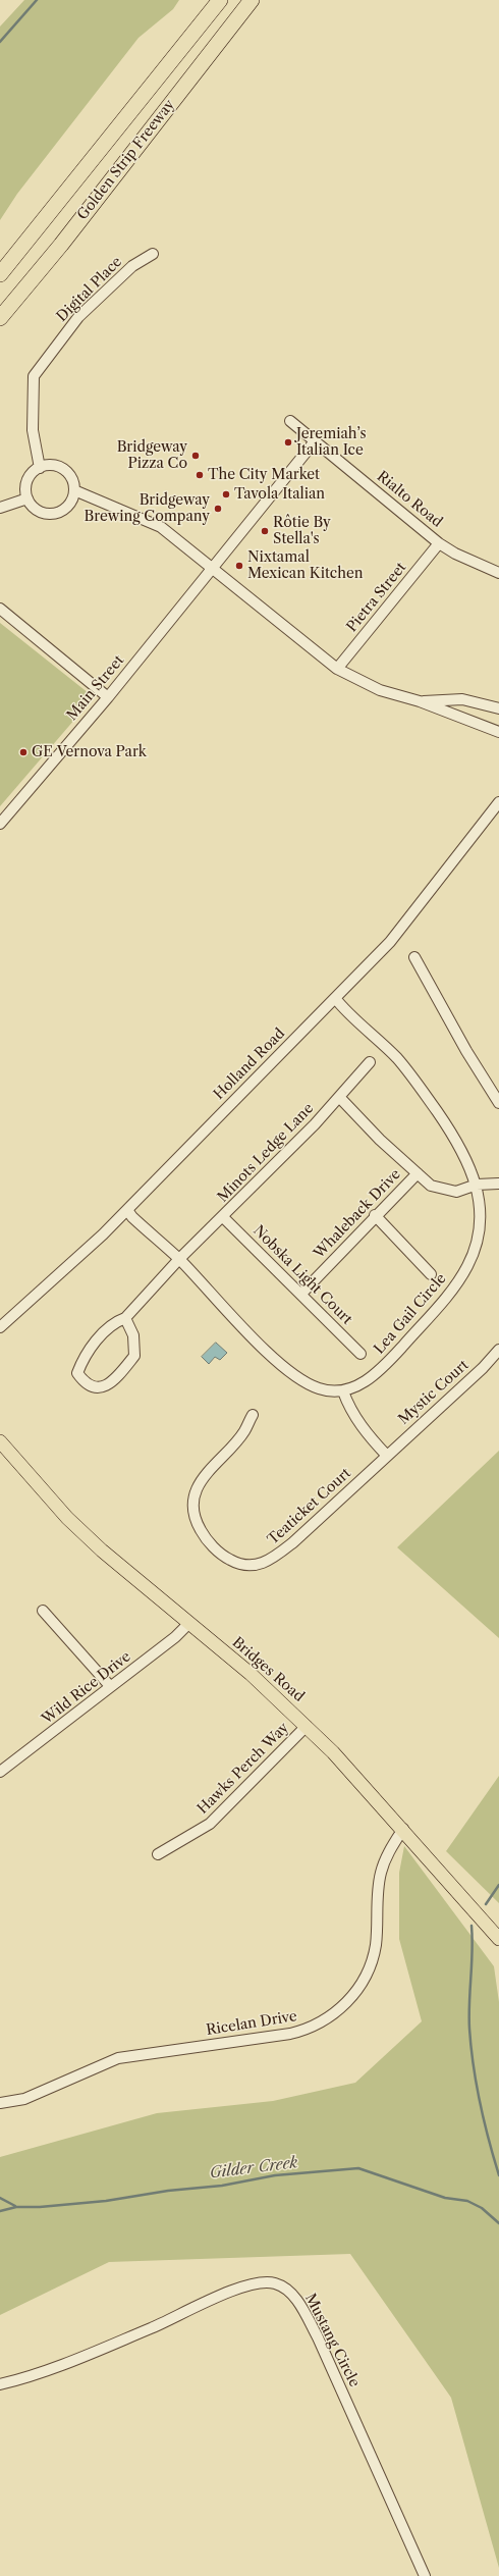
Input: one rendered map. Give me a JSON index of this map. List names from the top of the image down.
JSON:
{
  "streets": {
    "highway": ["Golden Strip Freeway"],
    "main road": ["Bridges Road"],
    "street": [
      "Digital Place",
      "Rialto Road",
      "Pietra Street",
      "Main Street",
      "Holland Road",
      "Minots Ledge Lane",
      "Whaleback Drive",
      "Nobska Light Court",
      "Lea Gail Circle",
      "Mystic Court",
      "Teaticket Court",
      "Wild Rice Drive",
      "Hawks Perch Way",
      "Ricelan Drive",
      "Mustang Circle"
    ]
  },
  "crossings": [
    ["Rialto Road", "Pietra Street"],
    ["Rialto Road", "Main Street"],
    ["Holland Road", "Lea Gail Circle"],
    ["Minots Ledge Lane", "Nobska Light Court"],
    ["Minots Ledge Lane", "Lea Gail Circle"],
    ["Whaleback Drive", "Nobska Light Court"],
    ["Mystic Court", "Teaticket Court"],
    ["Bridges Road", "Wild Rice Drive"],
    ["Bridges Road", "Hawks Perch Way"],
    ["Bridges Road", "Ricelan Drive"]
  ],
  "water": ["Gilder Creek"],
  "places": [
    "Jeremiah’s Italian Ice",
    "Bridgeway Pizza Co",
    "The City Market",
    "Tavola Italian",
    "Bridgeway Brewing Company",
    "Rôtie By Stella's",
    "Nixtamal Mexican Kitchen",
    "GE Vernova Park"
  ]
}
